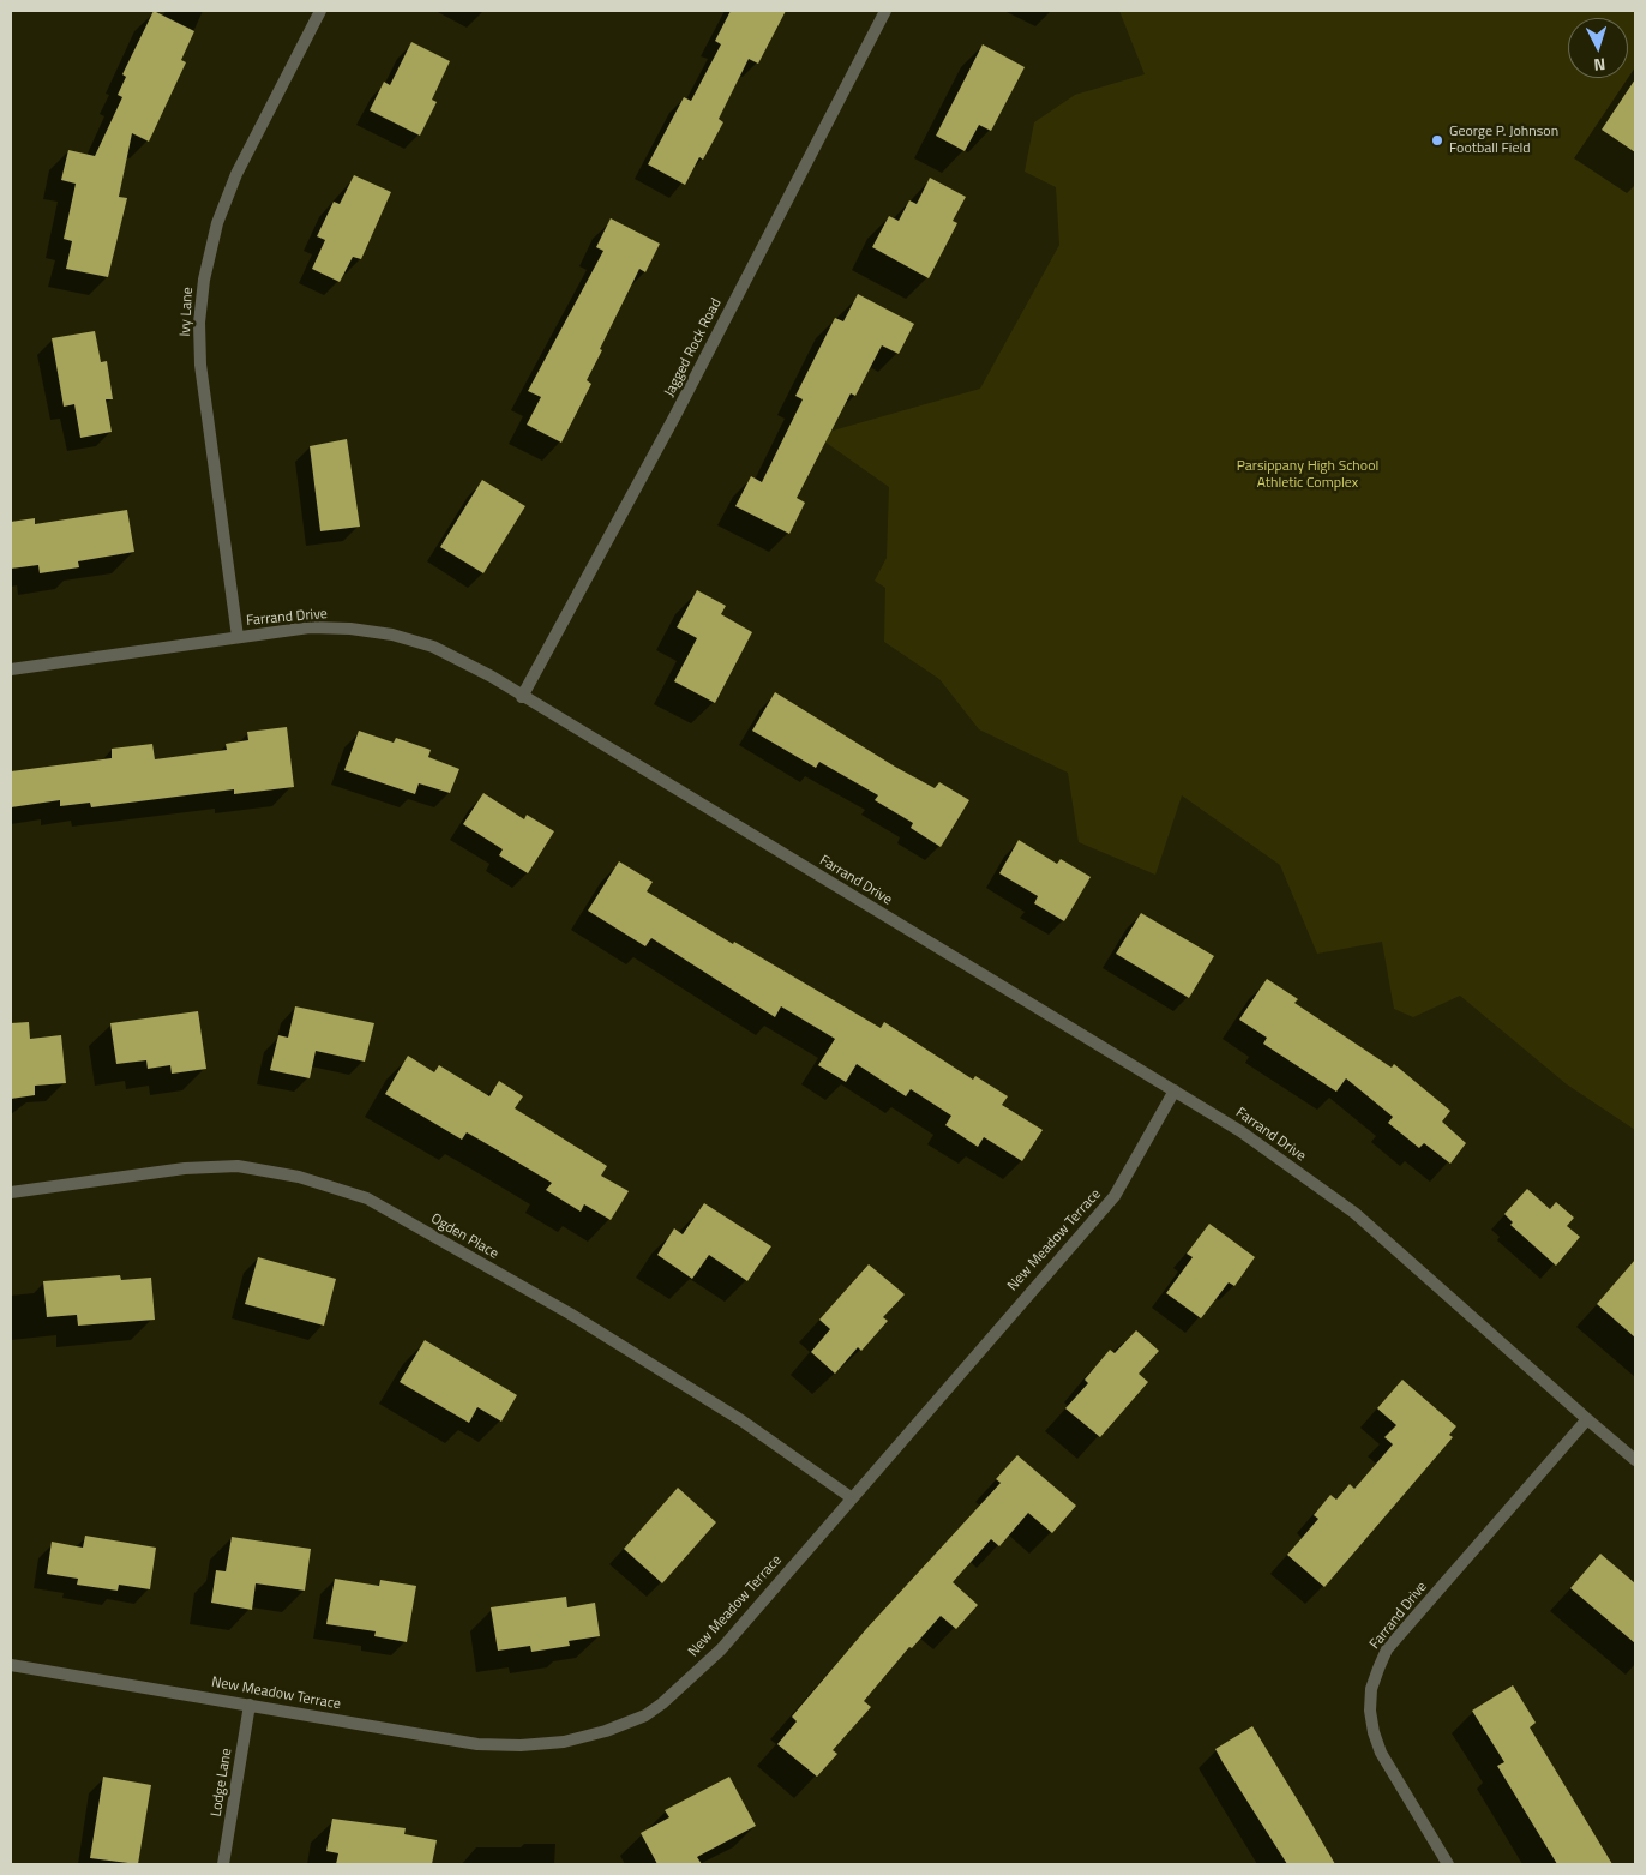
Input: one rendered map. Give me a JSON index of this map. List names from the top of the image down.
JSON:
{
  "streets": {
    "street": [
      "Ivy Lane",
      "Jagged Rock Road",
      "Farrand Drive",
      "Ogden Place",
      "New Meadow Terrace",
      "Lodge Lane"
    ]
  },
  "crossings": [
    ["Ivy Lane", "Farrand Drive"],
    ["Jagged Rock Road", "Farrand Drive"],
    ["Farrand Drive", "New Meadow Terrace"],
    ["Ogden Place", "New Meadow Terrace"],
    ["New Meadow Terrace", "Lodge Lane"]
  ],
  "parks": ["Parsippany High School Athletic Complex"],
  "places": ["George P. Johnson Football Field"],
  "north": "bottom"
}
